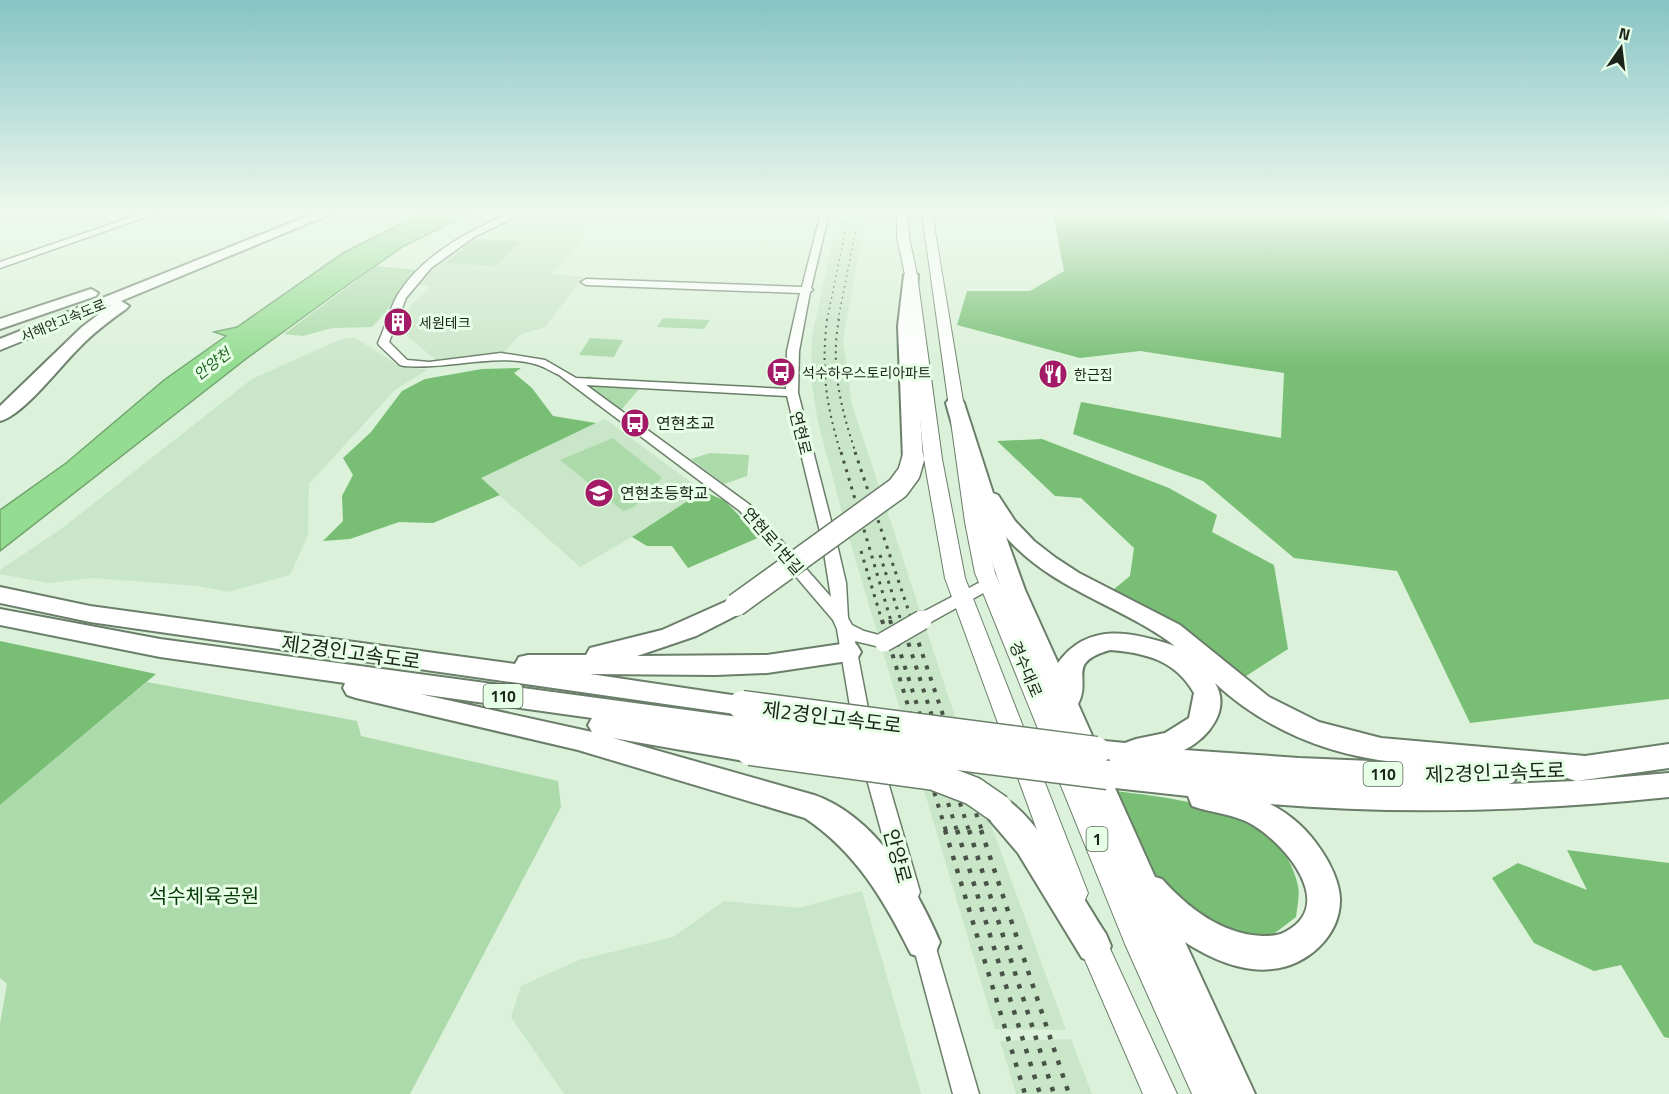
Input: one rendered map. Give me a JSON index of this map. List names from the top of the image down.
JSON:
{
  "streets": {
    "highway": ["서해안고속도로", "제2경인고속도로", "110"],
    "main road": ["경수대로", "1"],
    "street": ["연현로", "연현로1번길", "안양로"]
  },
  "crossings": [
    ["연현로", "연현로1번길"],
    ["연현로", "안양로"],
    ["연현로1번길", "안양로"]
  ],
  "water": ["안양천"],
  "parks": ["석수체육공원"],
  "places": {
    "building": ["세원테크"],
    "bus stop": ["석수하우스토리아파트", "연현초교"],
    "restaurant": ["한근집"],
    "school or university": ["연현초등학교"]
  },
  "north": "top"
}
